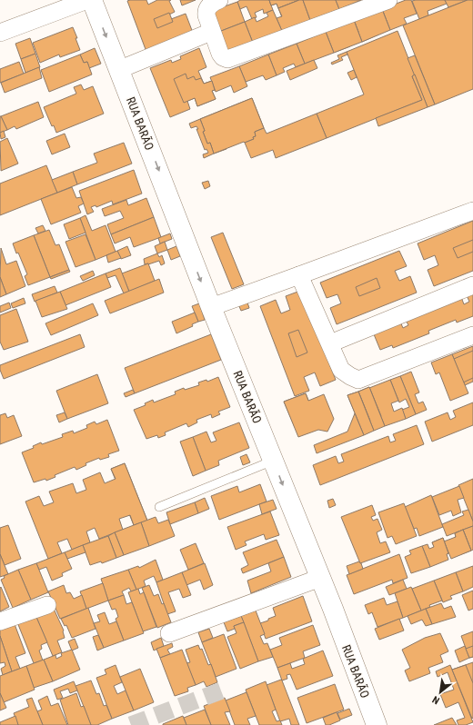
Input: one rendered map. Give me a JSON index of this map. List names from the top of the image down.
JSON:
{
  "streets": {
    "street": ["RUA BARÃO"]
  },
  "one_way": ["RUA BARÃO"],
  "north": "bottom left"
}
